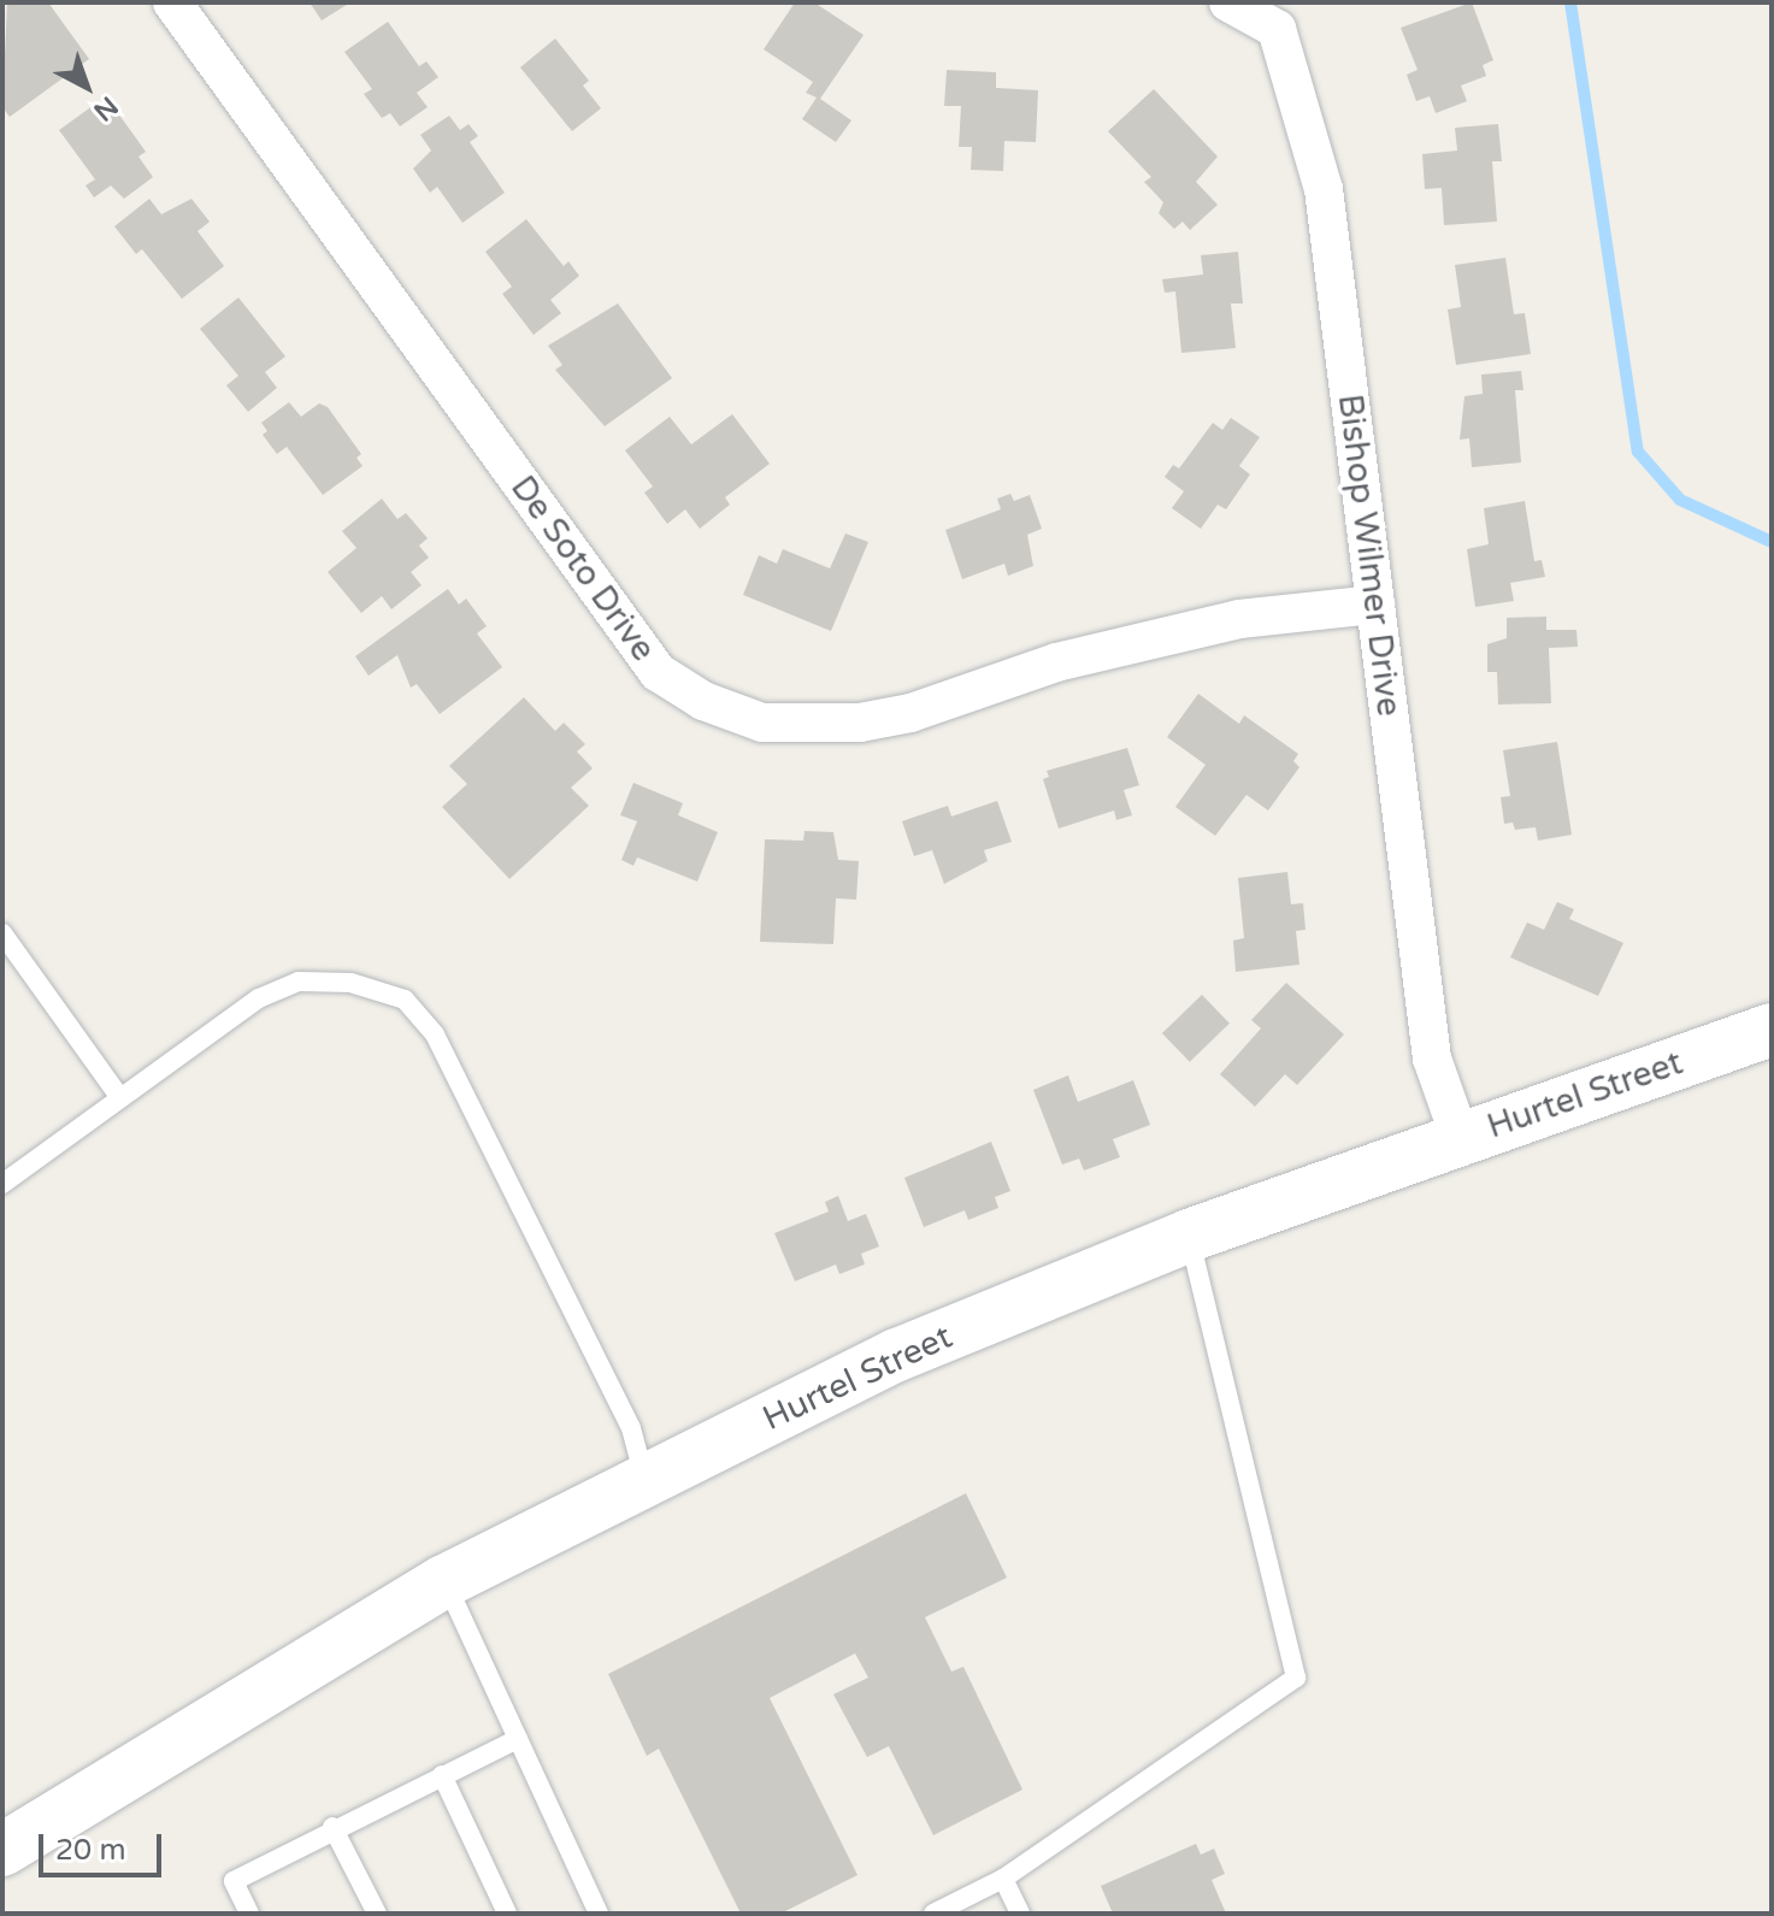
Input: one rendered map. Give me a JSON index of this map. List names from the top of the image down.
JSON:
{
  "streets": {
    "street": ["Bishop Wilmer Drive", "De Soto Drive", "Hurtel Street"]
  },
  "crossings": [
    ["Bishop Wilmer Drive", "De Soto Drive"],
    ["Bishop Wilmer Drive", "Hurtel Street"]
  ],
  "scale_bar": "20 m",
  "north": "bottom right"
}
